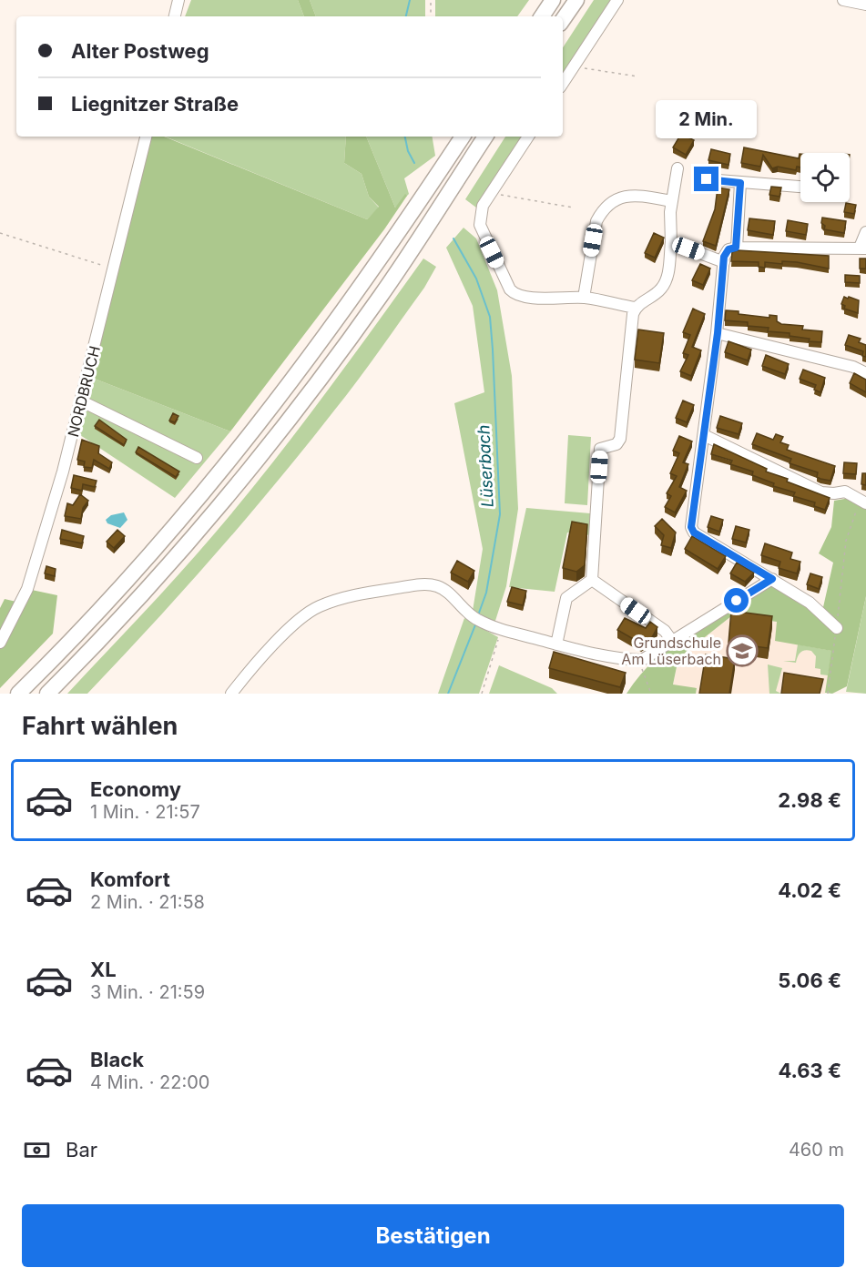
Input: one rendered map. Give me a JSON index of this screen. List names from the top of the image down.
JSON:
{
  "streets": {
    "street": ["NORDBRUCH"]
  },
  "water": ["Lüserbach"],
  "places": {
    "school or university": ["Grundschule Am Lüserbach"]
  },
  "page": {
    "banner": ["Alter Postweg", "Liegnitzer Straße"],
    "bubble": "2 Min.",
    "heading": "Fahrt wählen",
    "list": [
      {
        "name": "Economy",
        "note": "1 Min. · 21:57",
        "value": "2.98 €"
      },
      {
        "name": "Komfort",
        "note": "2 Min. · 21:58",
        "value": "4.02 €"
      },
      {
        "name": "XL",
        "note": "3 Min. · 21:59",
        "value": "5.06 €"
      },
      {
        "name": "Black",
        "note": "4 Min. · 22:00",
        "value": "4.63 €"
      }
    ],
    "pay": ["Bar", "460 m"],
    "buttons": "Bestätigen"
  }
}
